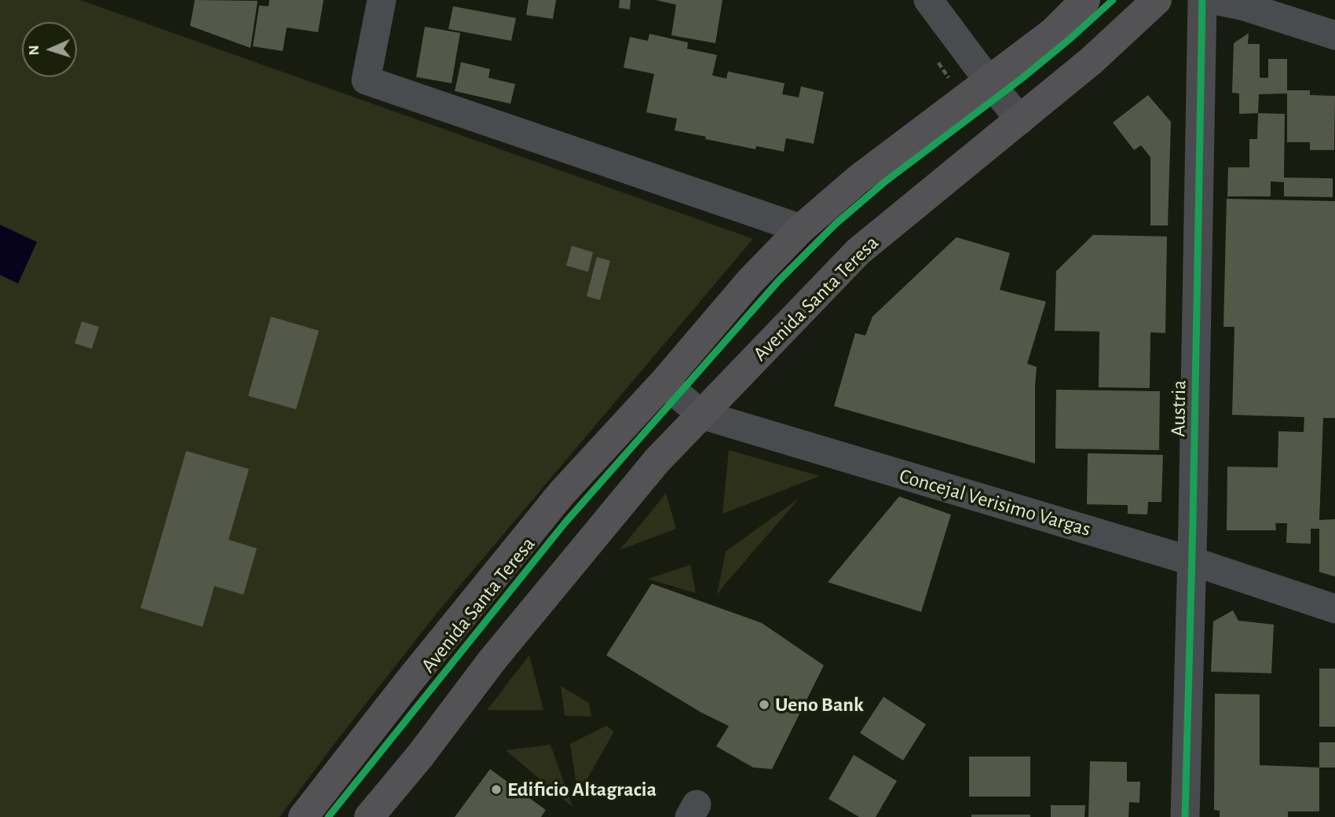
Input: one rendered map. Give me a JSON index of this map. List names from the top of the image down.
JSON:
{
  "streets": {
    "main road": ["Avenida Santa Teresa"],
    "street": ["Austria", "Concejal Verisimo Vargas"]
  },
  "crossings": [
    ["Avenida Santa Teresa", "Concejal Verisimo Vargas"],
    ["Austria", "Concejal Verisimo Vargas"]
  ],
  "places": ["Ueno Bank", "Edificio Altagracia"],
  "north": "left"
}
